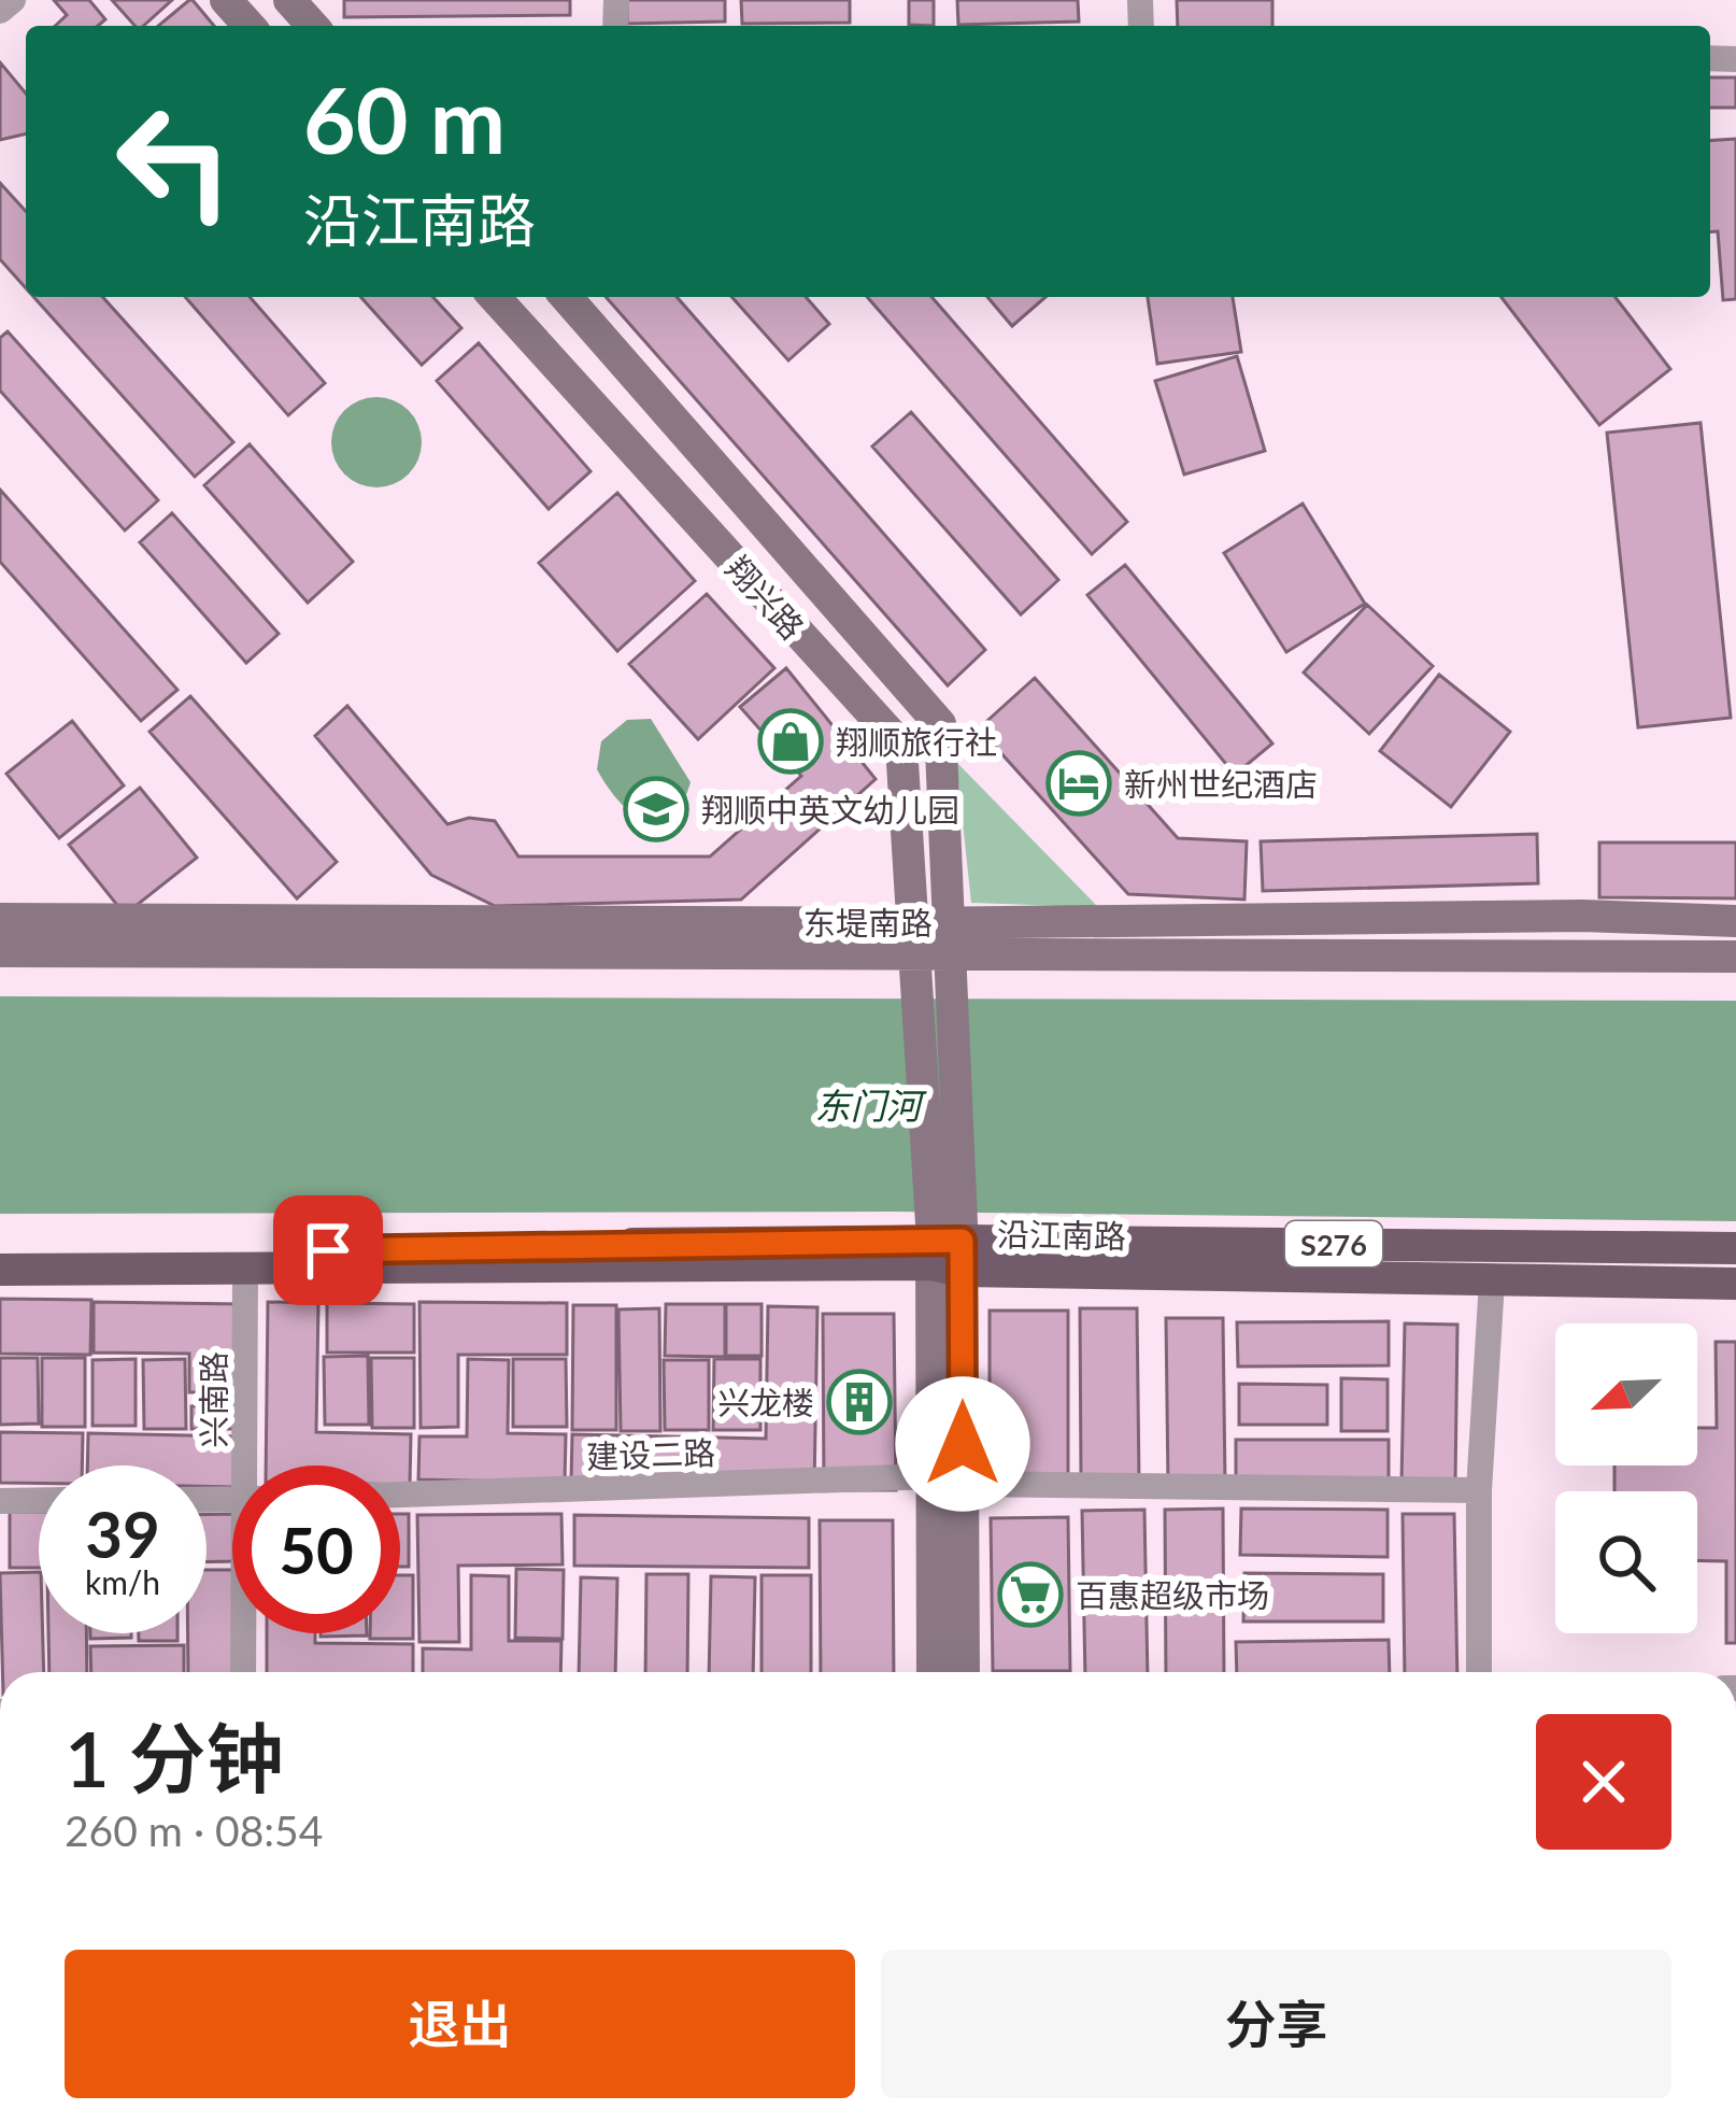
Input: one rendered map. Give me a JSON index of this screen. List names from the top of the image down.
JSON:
{
  "streets": {
    "main road": [
      "翔兴路",
      "东堤南路",
      "沿江南路",
      "S276"
    ],
    "street": ["兴南路", "建设二路"]
  },
  "crossings": [
    ["翔兴路", "东堤南路"],
    ["翔兴路", "沿江南路"],
    ["沿江南路", "兴南路"]
  ],
  "water": ["东门河"],
  "places": {
    "shop": ["翔顺旅行社"],
    "hotel": ["新州世纪酒店"],
    "school or university": ["翔顺中英文幼儿园"],
    "building": ["兴龙楼"],
    "supermarket": ["百惠超级市场"]
  },
  "north": "bottom left",
  "page": {
    "turn": ["60 m", "沿江南路"],
    "speed": "39 km/h",
    "limit": "50",
    "heading": ["1 分钟", "260 m · 08:54"],
    "buttons": ["退出", "分享"]
  }
}
